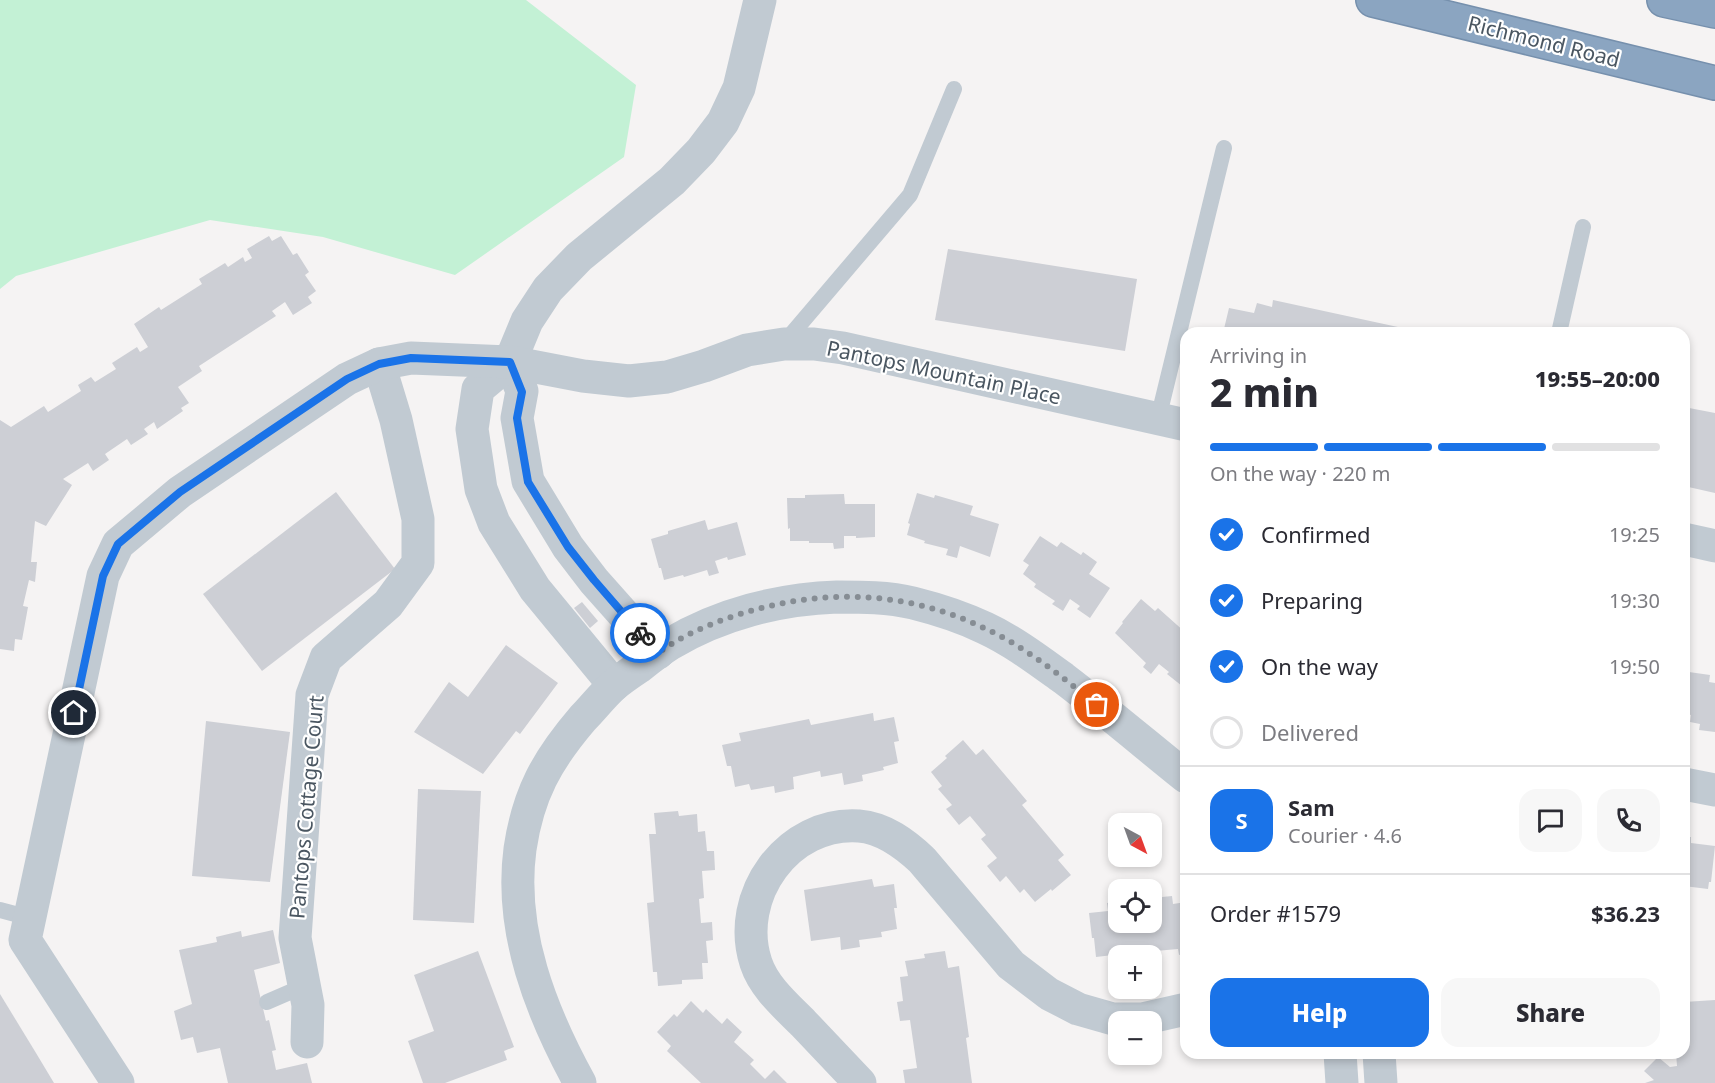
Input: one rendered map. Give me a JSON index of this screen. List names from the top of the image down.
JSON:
{
  "streets": {
    "highway": ["Richmond Road"],
    "street": ["Pantops Mountain Place", "Pantops Cottage Court"]
  },
  "crossings": [
    ["Pantops Mountain Place", "Pantops Cottage Court"]
  ],
  "north": "bottom right",
  "page": {
    "heading": ["2 min", "Arriving in", "19:55–20:00"],
    "panel": [
      "Sam",
      "Courier · 4.6",
      "Order #1579",
      "$36.23"
    ],
    "bar": "On the way · 220 m",
    "list": [
      ["Confirmed", "19:25"],
      ["Preparing", "19:30"],
      ["On the way", "19:50"],
      "Delivered"
    ],
    "round": "S",
    "map_buttons": ["+", "−"],
    "buttons": ["Help", "Share"]
  }
}
